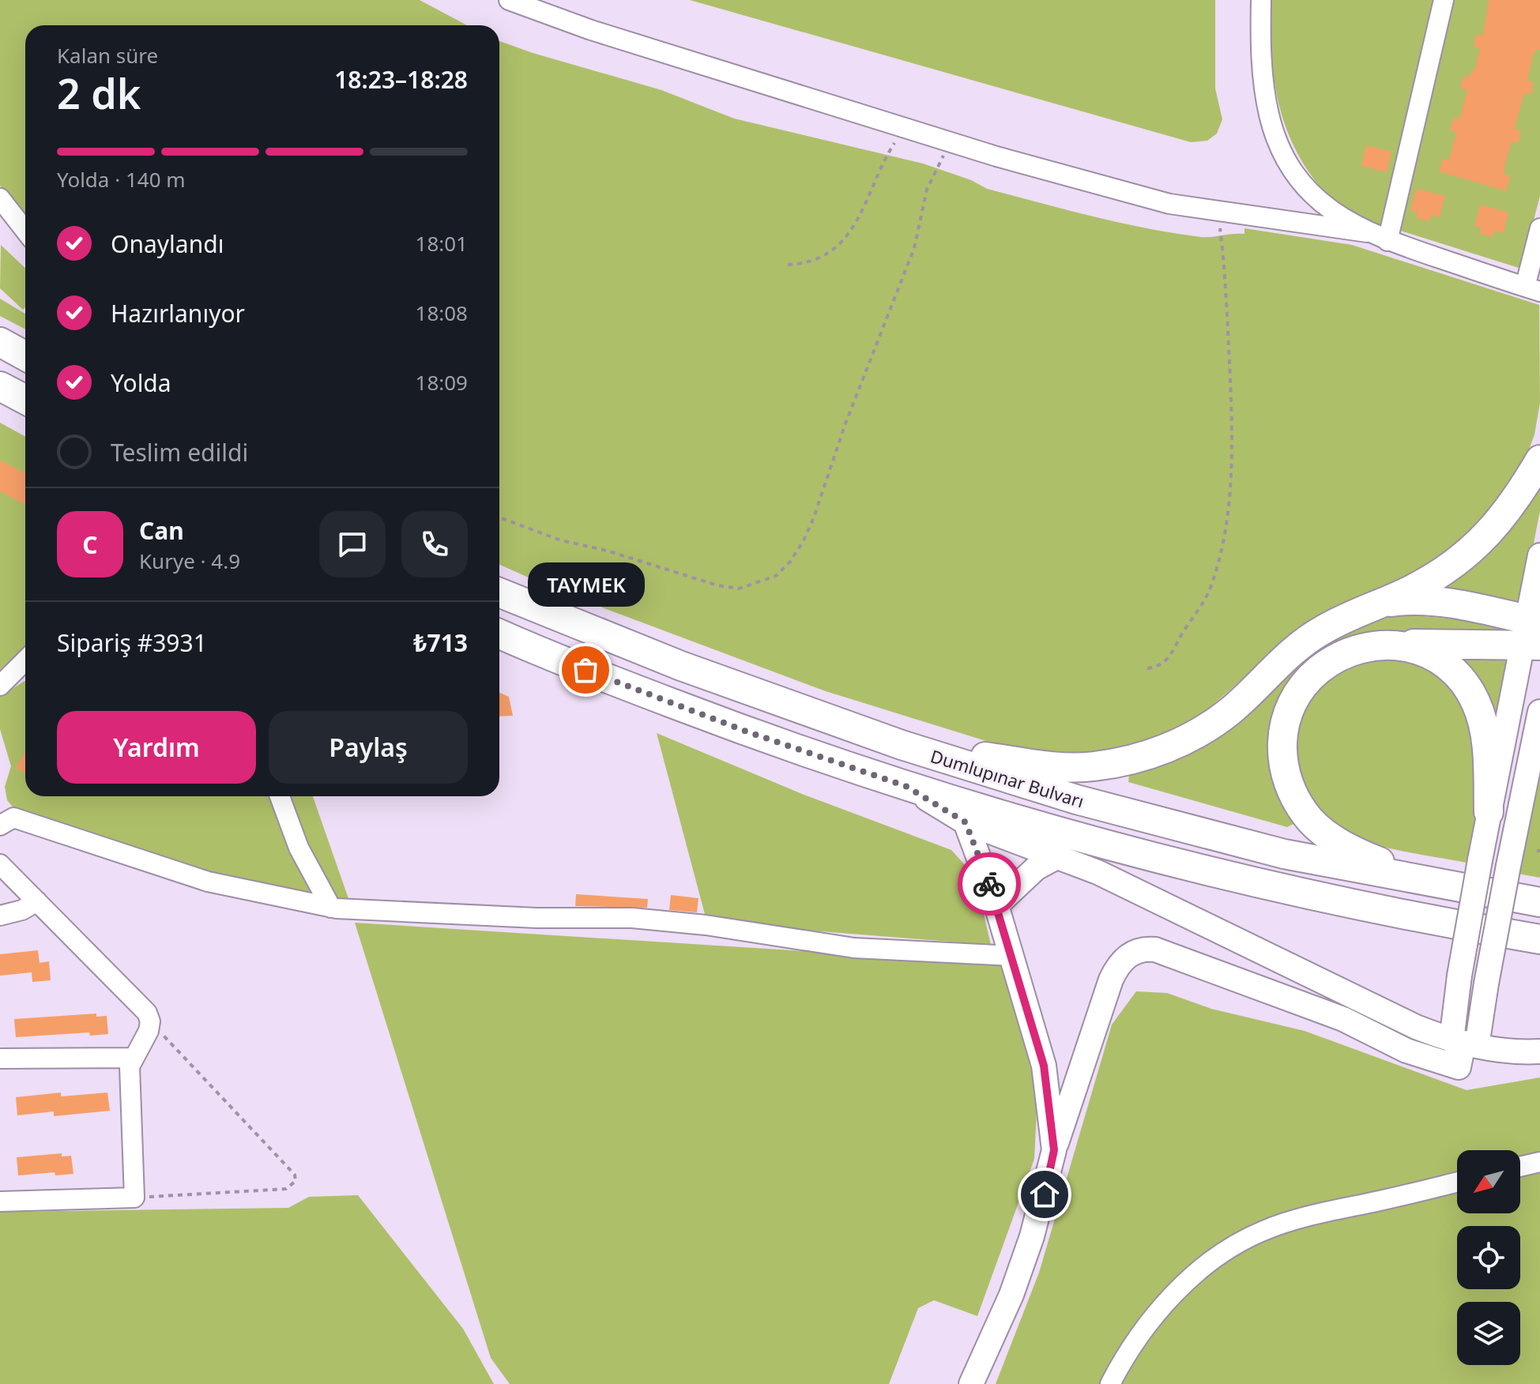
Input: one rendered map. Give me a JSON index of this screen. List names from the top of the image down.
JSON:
{
  "streets": {
    "highway": ["Dumlupınar Bulvarı"]
  },
  "places": ["TAYMEK"],
  "north": "bottom left",
  "page": {
    "heading": ["2 dk", "Kalan süre", "18:23–18:28"],
    "panel": [
      "Can",
      "Kurye · 4.9",
      "Sipariş #3931",
      "₺713"
    ],
    "bar": "Yolda · 140 m",
    "list": [
      ["Onaylandı", "18:01"],
      ["Hazırlanıyor", "18:08"],
      ["Yolda", "18:09"],
      "Teslim edildi"
    ],
    "round": "C",
    "bubble": "TAYMEK",
    "buttons": ["Yardım", "Paylaş"]
  }
}
